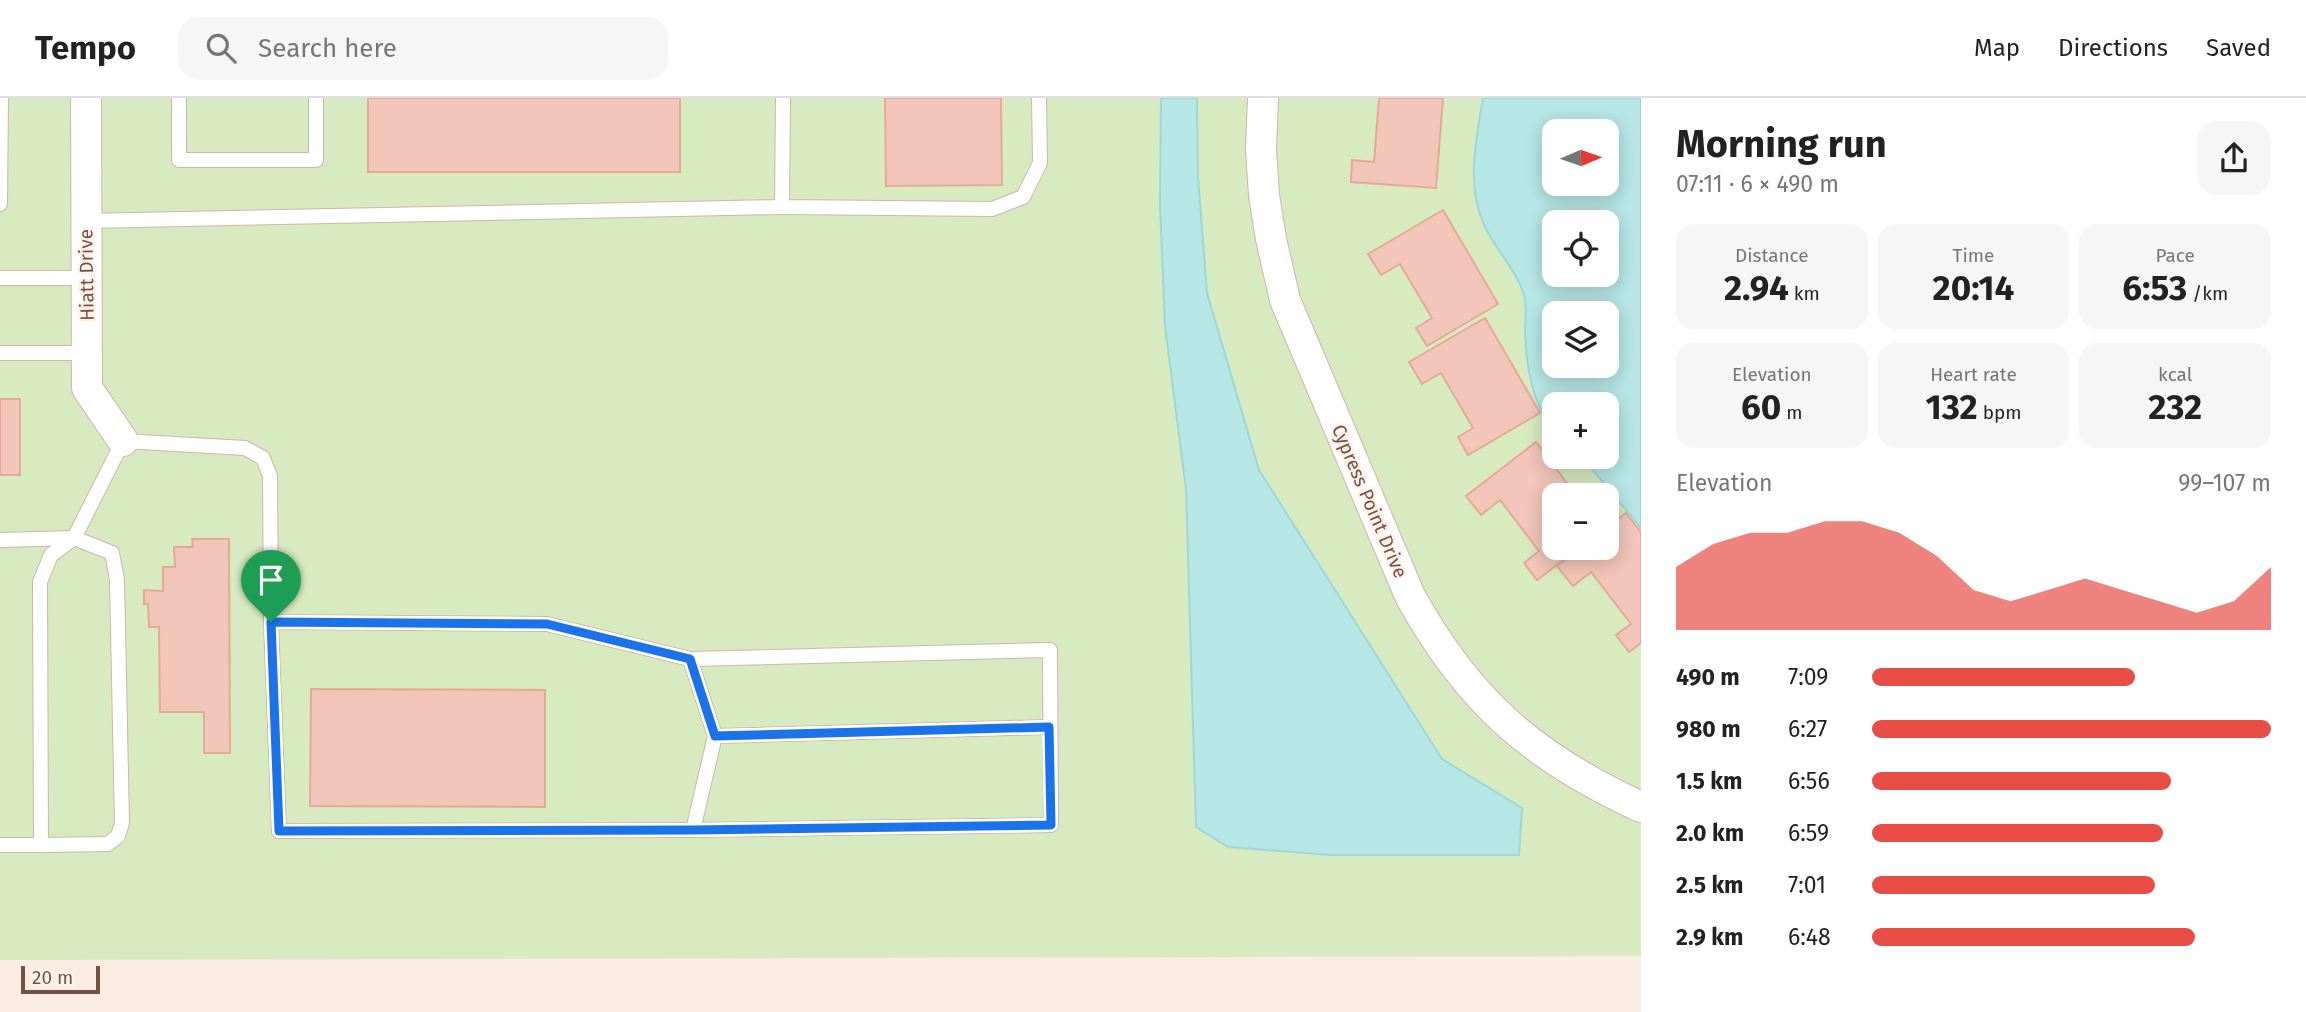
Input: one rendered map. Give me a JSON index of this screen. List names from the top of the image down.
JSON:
{
  "streets": {
    "street": ["Hiatt Drive", "Cypress Point Drive"]
  },
  "scale_bar": "20 m",
  "north": "right",
  "page": {
    "header": "Tempo",
    "search": "Search here",
    "nav": ["Map", "Directions", "Saved"],
    "heading": ["Morning run", "07:11 · 6 × 490 m"],
    "map_buttons": ["+", "−"],
    "stats": [
      ["Distance", "2.94 km"],
      ["Time", "20:14"],
      ["Pace", "6:53 /km"],
      ["Elevation", "60 m"],
      ["Heart rate", "132 bpm"],
      ["kcal", "232"]
    ],
    "chart": ["Elevation", "99–107 m"],
    "list": [
      {
        "name": "490 m",
        "note": "7:09"
      },
      {
        "name": "980 m",
        "note": "6:27"
      },
      {
        "name": "1.5 km",
        "note": "6:56"
      },
      {
        "name": "2.0 km",
        "note": "6:59"
      },
      {
        "name": "2.5 km",
        "note": "7:01"
      },
      {
        "name": "2.9 km",
        "note": "6:48"
      }
    ],
    "scale": "20 m"
  }
}
